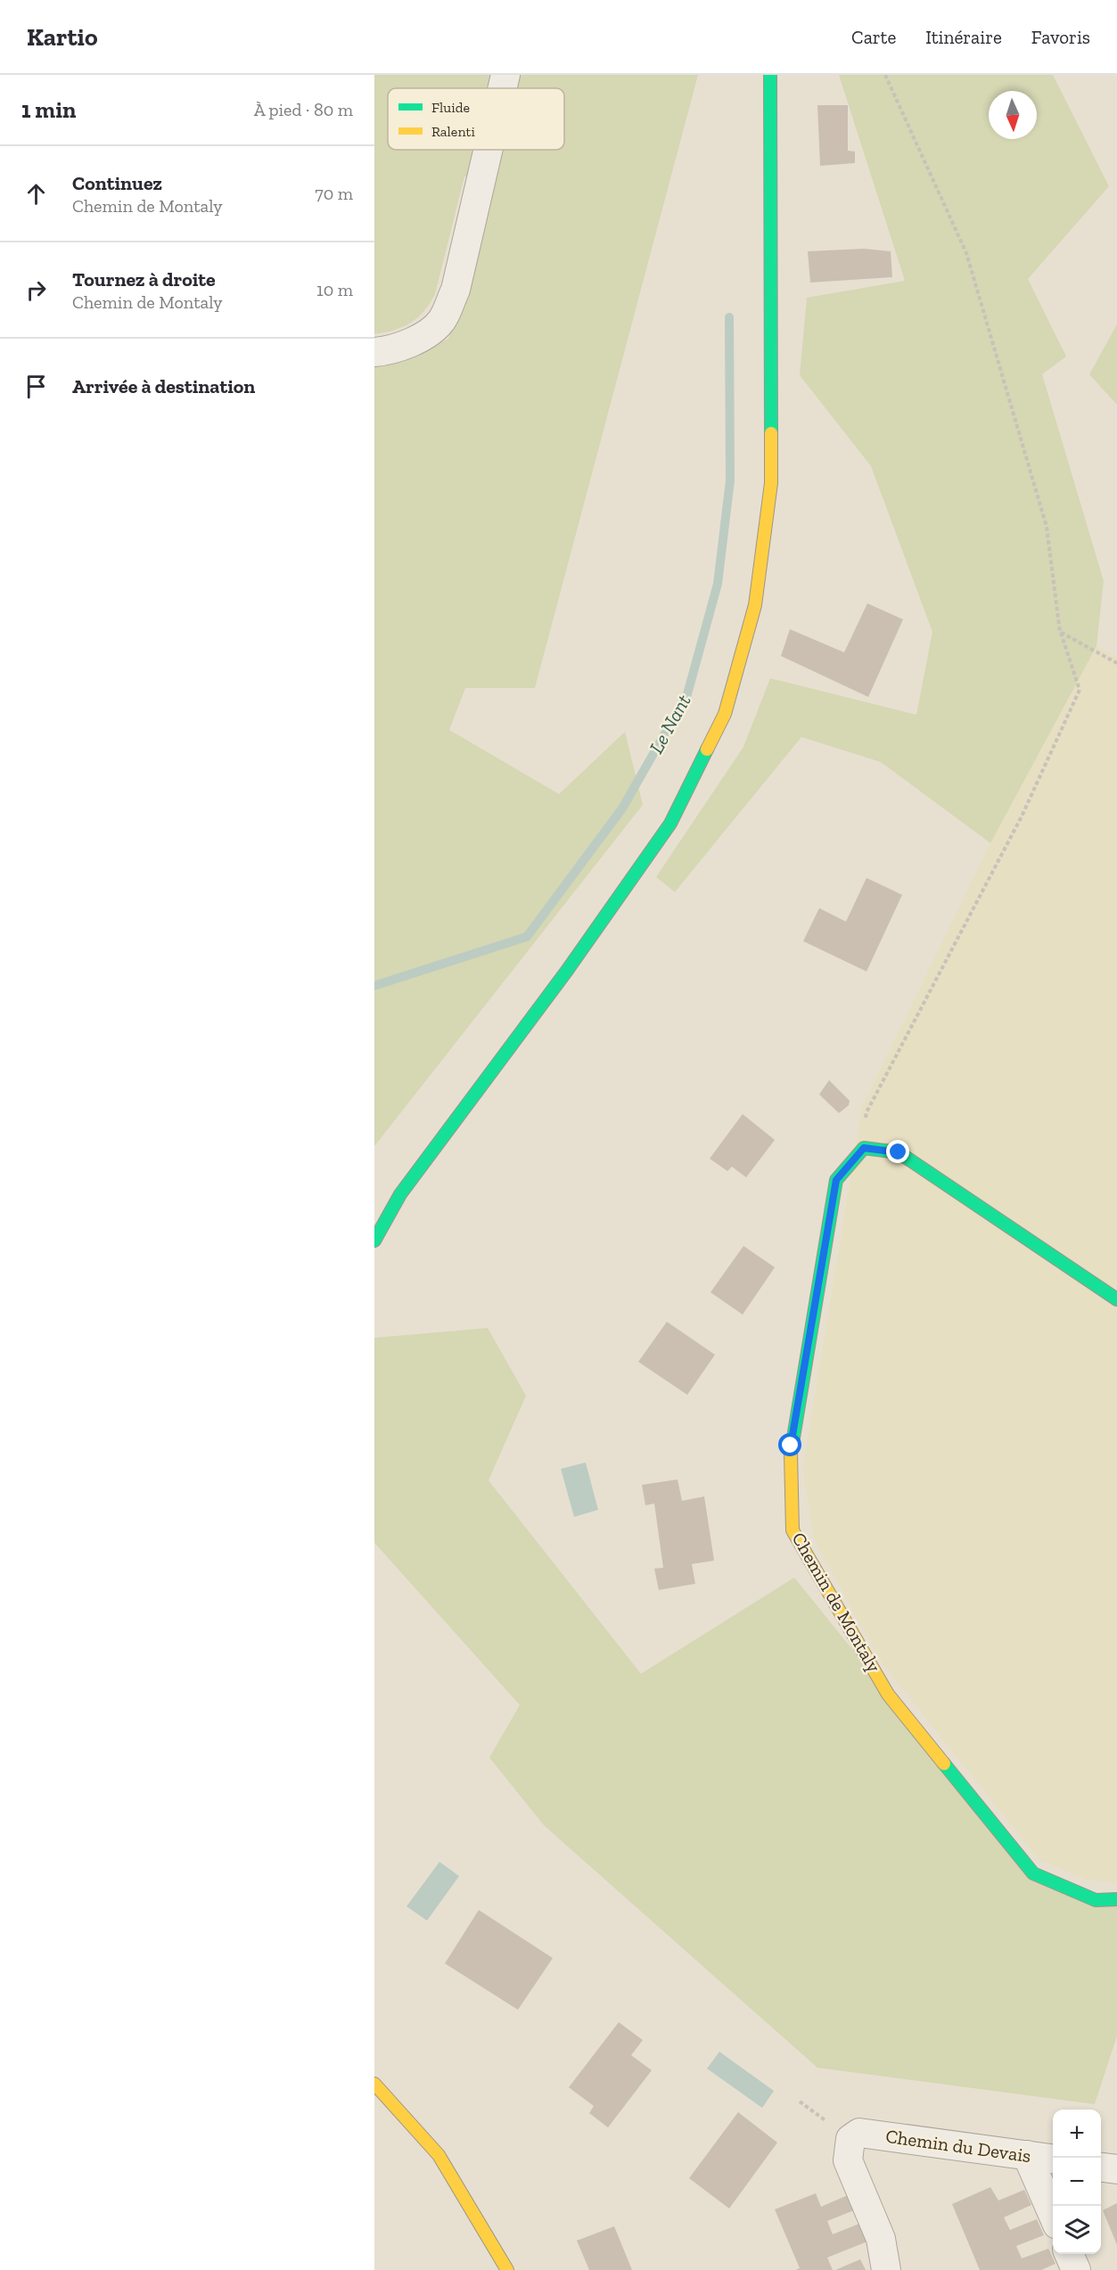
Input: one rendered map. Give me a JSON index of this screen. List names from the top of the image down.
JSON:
{
  "streets": {
    "street": ["Chemin de Montaly", "Chemin du Devais"]
  },
  "water": ["Le Nant"],
  "legend": ["Fluide", "Ralenti"],
  "north": "bottom",
  "page": {
    "header": "Kartio",
    "nav": ["Carte", "Itinéraire", "Favoris"],
    "heading": ["1 min", "À pied · 80 m"],
    "list": [
      ["Continuez", "Chemin de Montaly", "70 m"],
      ["Tournez à droite", "Chemin de Montaly", "10 m"],
      "Arrivée à destination"
    ],
    "map_buttons": ["+", "−"]
  }
}
